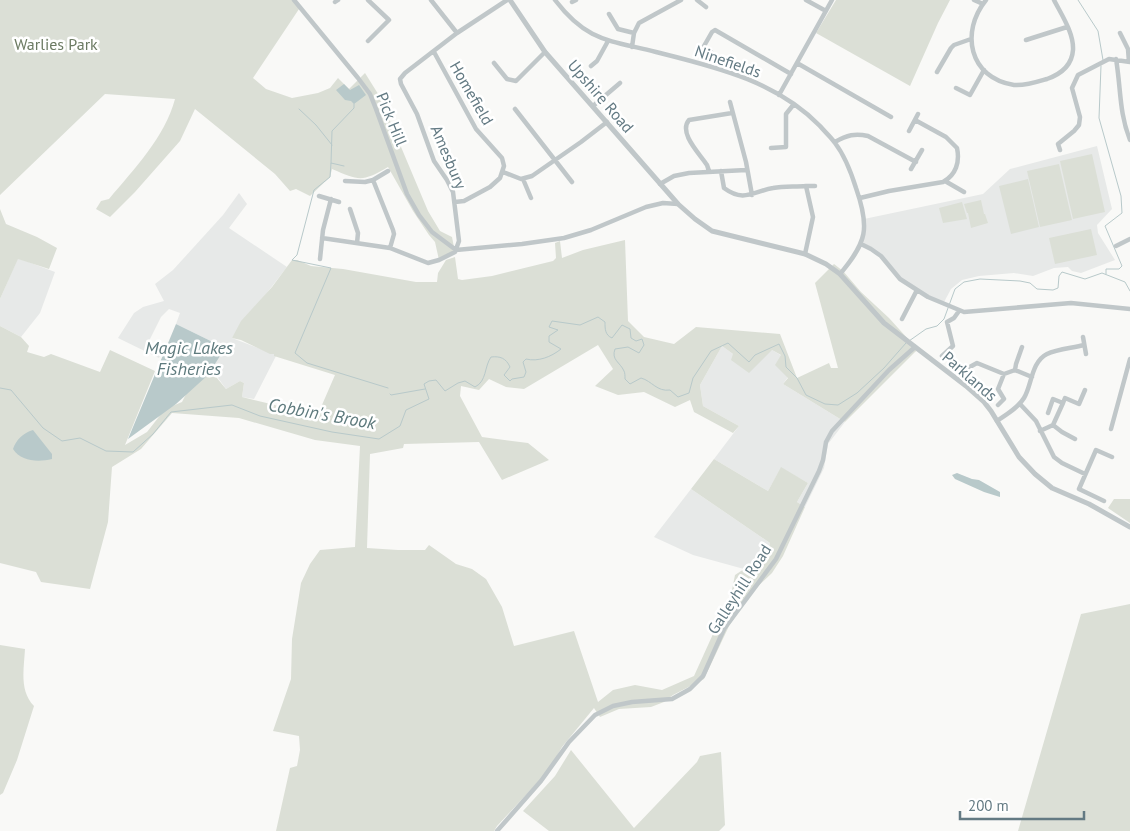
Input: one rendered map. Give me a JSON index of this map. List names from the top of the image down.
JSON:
{
  "streets": {
    "street": [
      "Ninefields",
      "Homefield",
      "Upshire Road",
      "Pick Hill",
      "Amesbury",
      "Parklands",
      "Galleyhill Road"
    ]
  },
  "crossings": [
    ["Homefield", "Amesbury"],
    ["Upshire Road", "Parklands"],
    ["Pick Hill", "Amesbury"],
    ["Parklands", "Galleyhill Road"]
  ],
  "water": ["Magic Lakes Fisheries", "Cobbin's Brook"],
  "parks": ["Warlies Park"],
  "scale_bar": "200 m"
}
